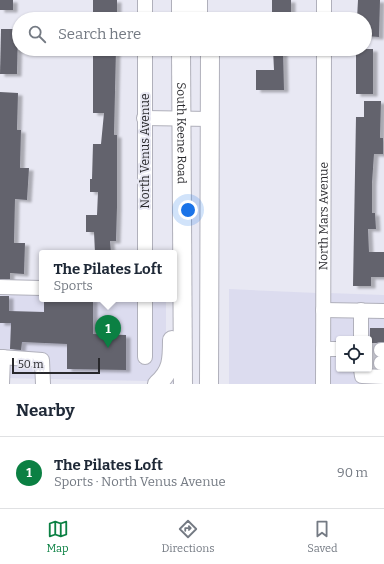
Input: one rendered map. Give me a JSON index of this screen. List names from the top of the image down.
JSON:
{
  "streets": {
    "main road": ["South Keene Road"],
    "street": ["North Venus Avenue", "North Mars Avenue"]
  },
  "scale_bar": "50 m",
  "page": {
    "search": "Search here",
    "popup": ["The Pilates Loft", "Sports"],
    "pins": "1",
    "scale": "50 m",
    "heading": "Nearby",
    "list": [
      {
        "mark": "1",
        "name": "The Pilates Loft",
        "note": "Sports · North Venus Avenue",
        "value": "90 m"
      }
    ],
    "nav": ["Map", "Directions", "Saved"]
  }
}
